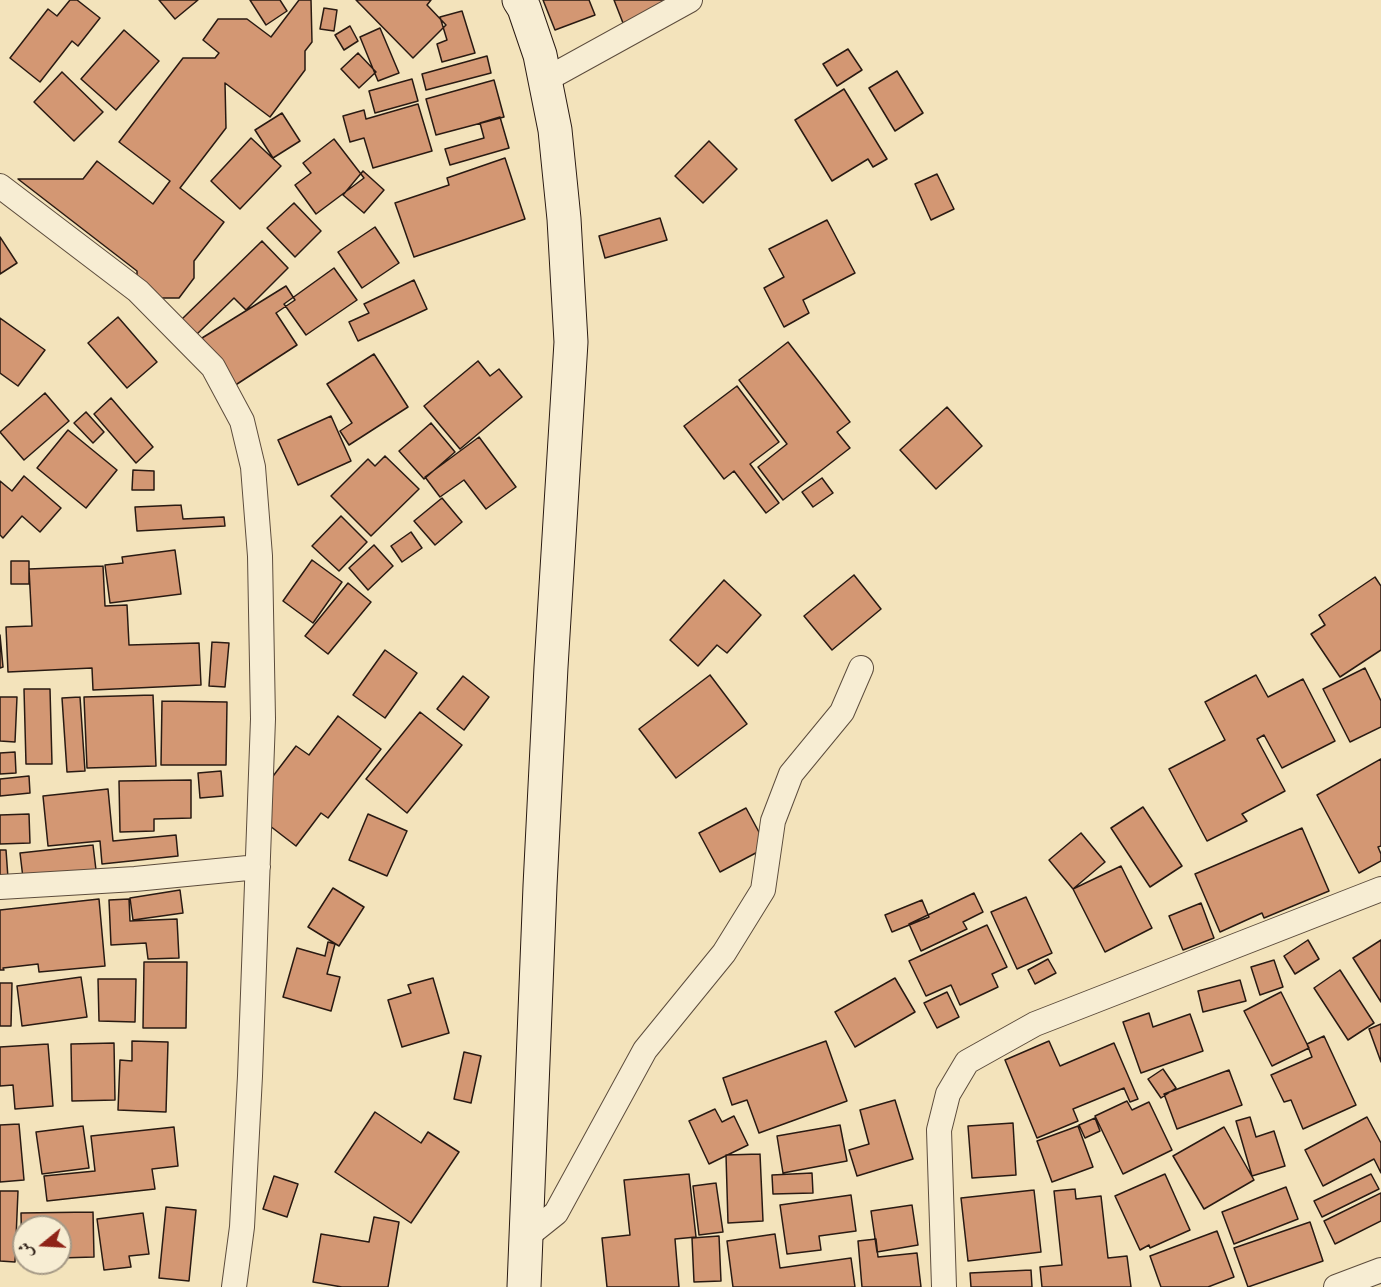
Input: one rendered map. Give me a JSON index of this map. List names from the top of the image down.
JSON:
{
  "north": "left"
}
